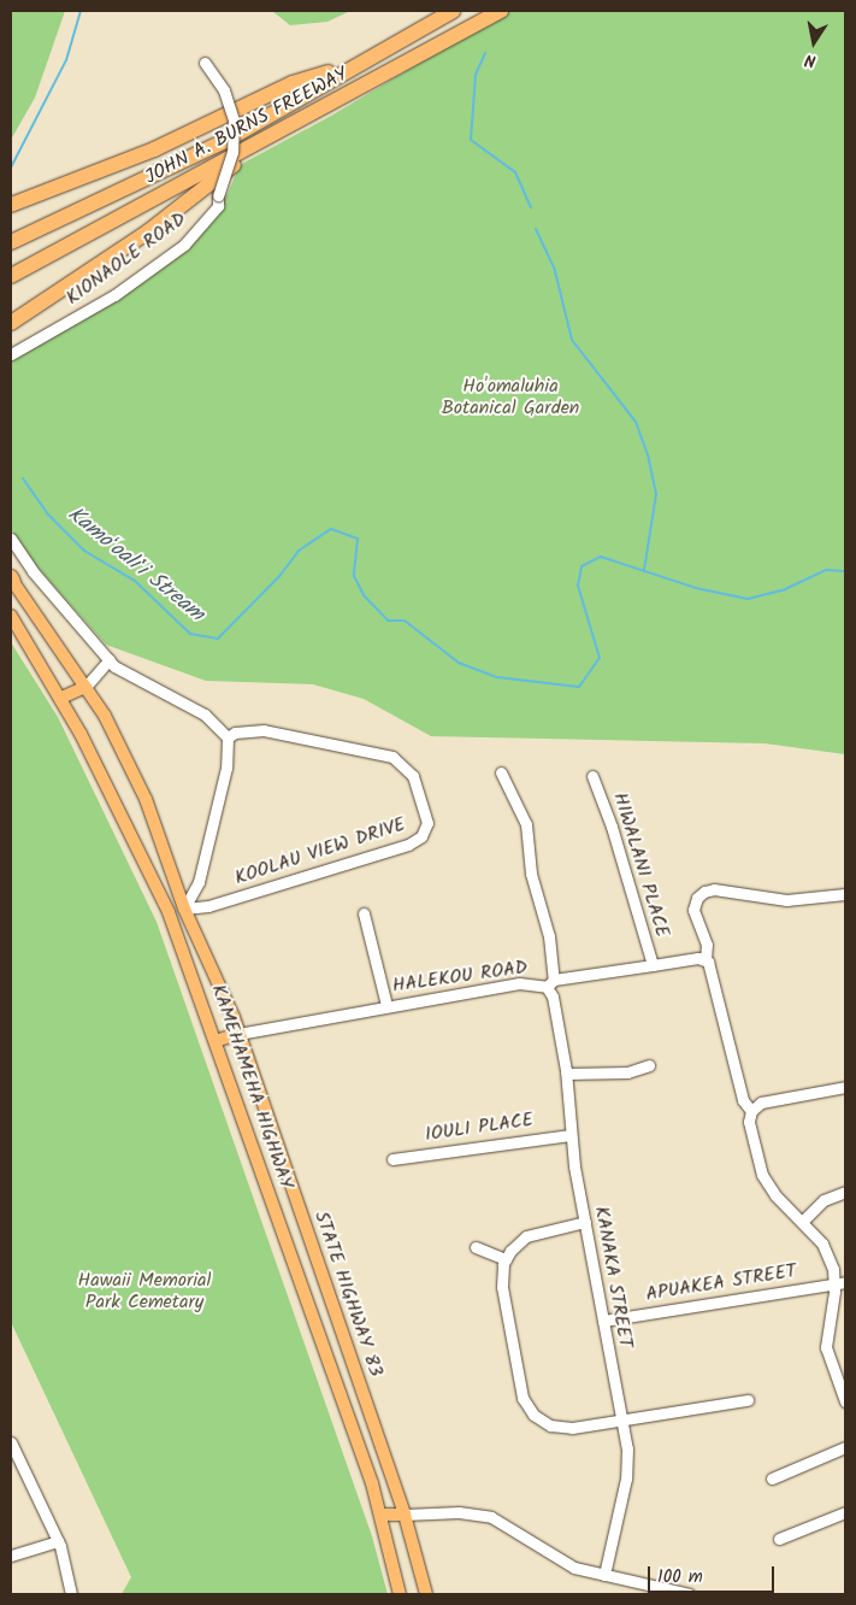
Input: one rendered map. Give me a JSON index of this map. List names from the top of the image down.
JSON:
{
  "streets": {
    "highway": ["JOHN A. BURNS FREEWAY"],
    "main road": ["KAMEHAMEHA HIGHWAY", "STATE HIGHWAY 83"],
    "street": [
      "KIONAOLE ROAD",
      "KOOLAU VIEW DRIVE",
      "HIWALANI PLACE",
      "HALEKOU ROAD",
      "IOULI PLACE",
      "KANAKA STREET",
      "APUAKEA STREET"
    ]
  },
  "crossings": [
    ["KOOLAU VIEW DRIVE", "STATE HIGHWAY 83"],
    ["HIWALANI PLACE", "HALEKOU ROAD"],
    ["HALEKOU ROAD", "KANAKA STREET"],
    ["HALEKOU ROAD", "STATE HIGHWAY 83"],
    ["IOULI PLACE", "KANAKA STREET"],
    ["KANAKA STREET", "APUAKEA STREET"]
  ],
  "water": ["Kamoʻoaliʻi Stream"],
  "parks": ["Ho'omaluhia Botanical Garden", "Hawaii Memorial Park Cemetary"],
  "scale_bar": "100 m",
  "north": "bottom"
}
